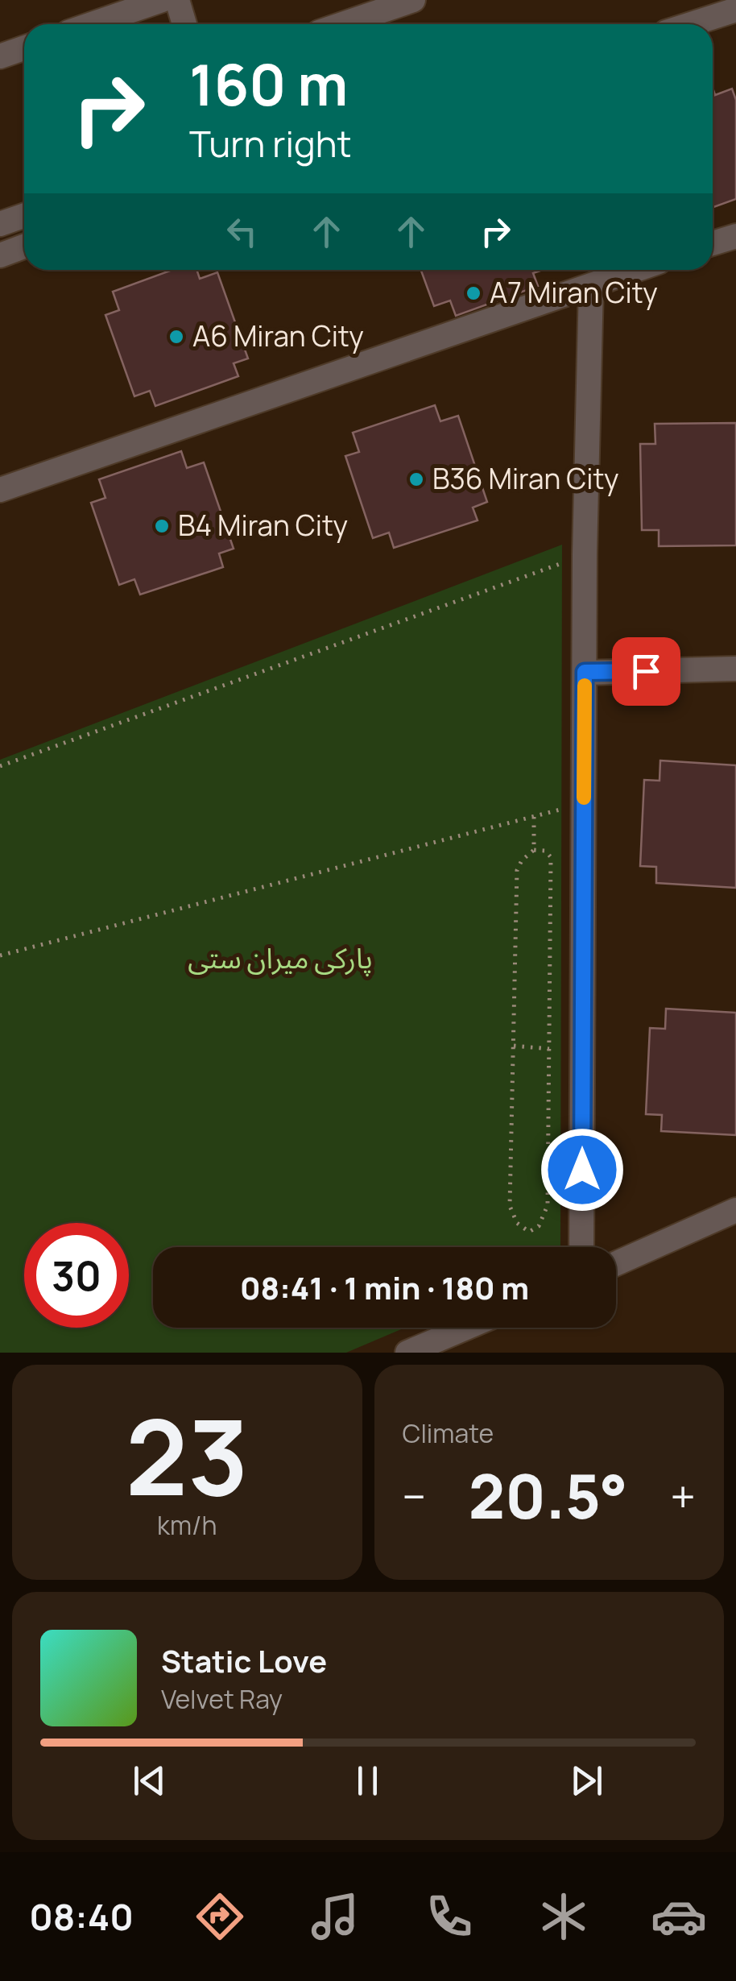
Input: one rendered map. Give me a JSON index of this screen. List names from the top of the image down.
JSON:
{
  "parks": ["پارکی میران ستی"],
  "places": [
    "A7 Miran City",
    "A6 Miran City",
    "B36 Miran City",
    "B4 Miran City"
  ],
  "page": {
    "turn": ["160 m", "Turn right"],
    "limit": "30",
    "trip": "08:41 · 1 min · 180 m",
    "tile": [
      ["23", "km/h"],
      "Climate"
    ],
    "heat": ["−", "20.5°", "+"],
    "song": ["Static Love", "Velvet Ray"],
    "tabs": "08:40"
  }
}
